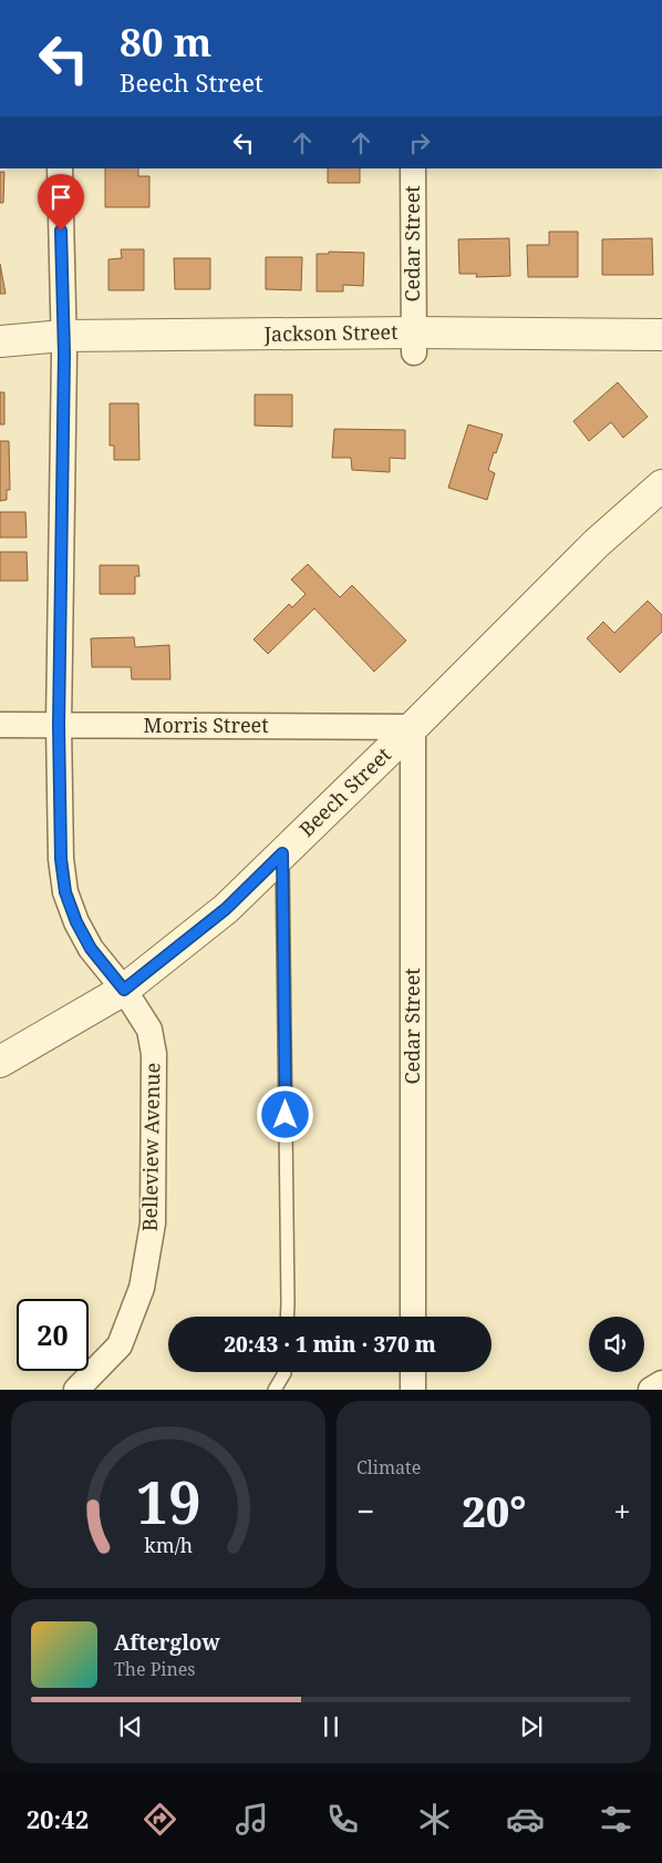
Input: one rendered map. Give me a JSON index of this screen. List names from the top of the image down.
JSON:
{
  "streets": {
    "street": [
      "Cedar Street",
      "Jackson Street",
      "Morris Street",
      "Beech Street",
      "Belleview Avenue"
    ]
  },
  "crossings": [
    ["Cedar Street", "Jackson Street"],
    ["Cedar Street", "Morris Street"],
    ["Cedar Street", "Beech Street"],
    ["Jackson Street", "Belleview Avenue"],
    ["Morris Street", "Beech Street"],
    ["Morris Street", "Belleview Avenue"],
    ["Beech Street", "Belleview Avenue"]
  ],
  "page": {
    "turn": ["80 m", "Beech Street"],
    "limit": "20",
    "trip": "20:43 · 1 min · 370 m",
    "tile": "Climate",
    "heat": ["−", "20°", "+"],
    "song": ["Afterglow", "The Pines"],
    "tabs": "20:42",
    "gauge": ["19", "km/h"]
  }
}
